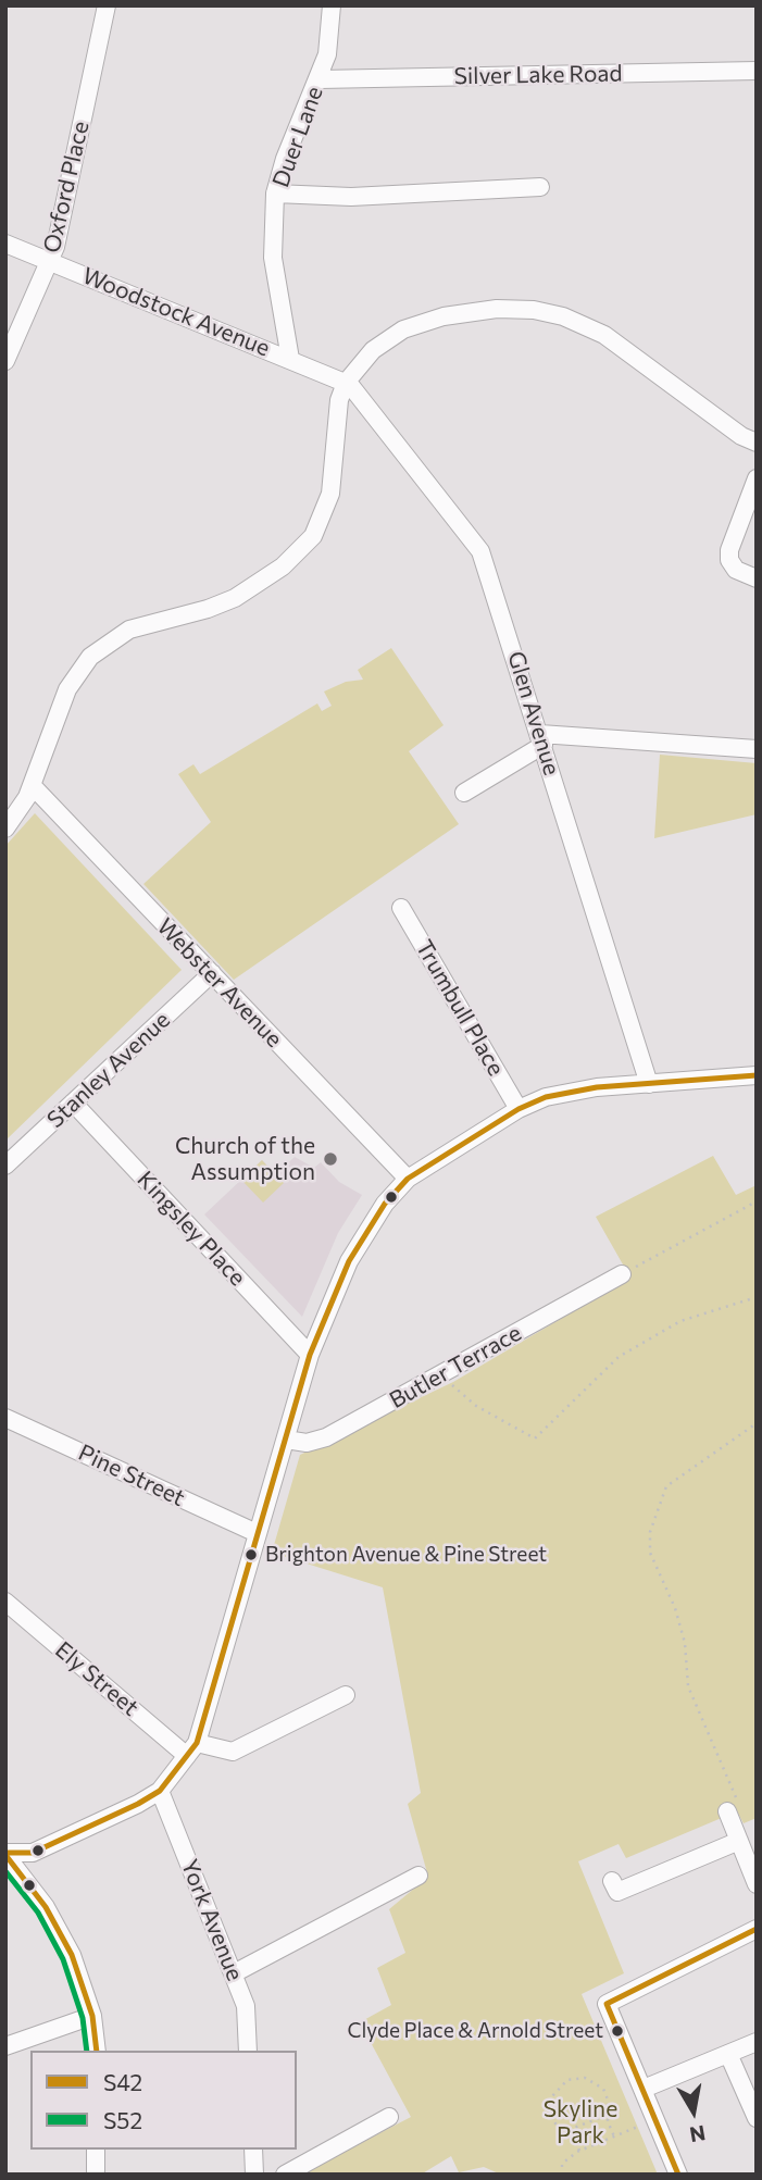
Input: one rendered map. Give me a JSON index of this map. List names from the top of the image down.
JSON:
{
  "streets": {
    "street": [
      "Silver Lake Road",
      "Duer Lane",
      "Oxford Place",
      "Woodstock Avenue",
      "Glen Avenue",
      "Webster Avenue",
      "Trumbull Place",
      "Stanley Avenue",
      "Kingsley Place",
      "Butler Terrace",
      "Pine Street",
      "Ely Street",
      "York Avenue"
    ]
  },
  "crossings": [
    ["Silver Lake Road", "Duer Lane"],
    ["Duer Lane", "Woodstock Avenue"],
    ["Oxford Place", "Woodstock Avenue"],
    ["Woodstock Avenue", "Glen Avenue"],
    ["Webster Avenue", "Stanley Avenue"],
    ["Stanley Avenue", "Kingsley Place"]
  ],
  "parks": ["Skyline Park"],
  "places": ["Church of the Assumption", "Brighton Avenue & Pine Street", "Clyde Place & Arnold Street"],
  "lines": ["transit line S42", "transit line S52"],
  "legend": ["S42", "S52"],
  "north": "bottom"
}
